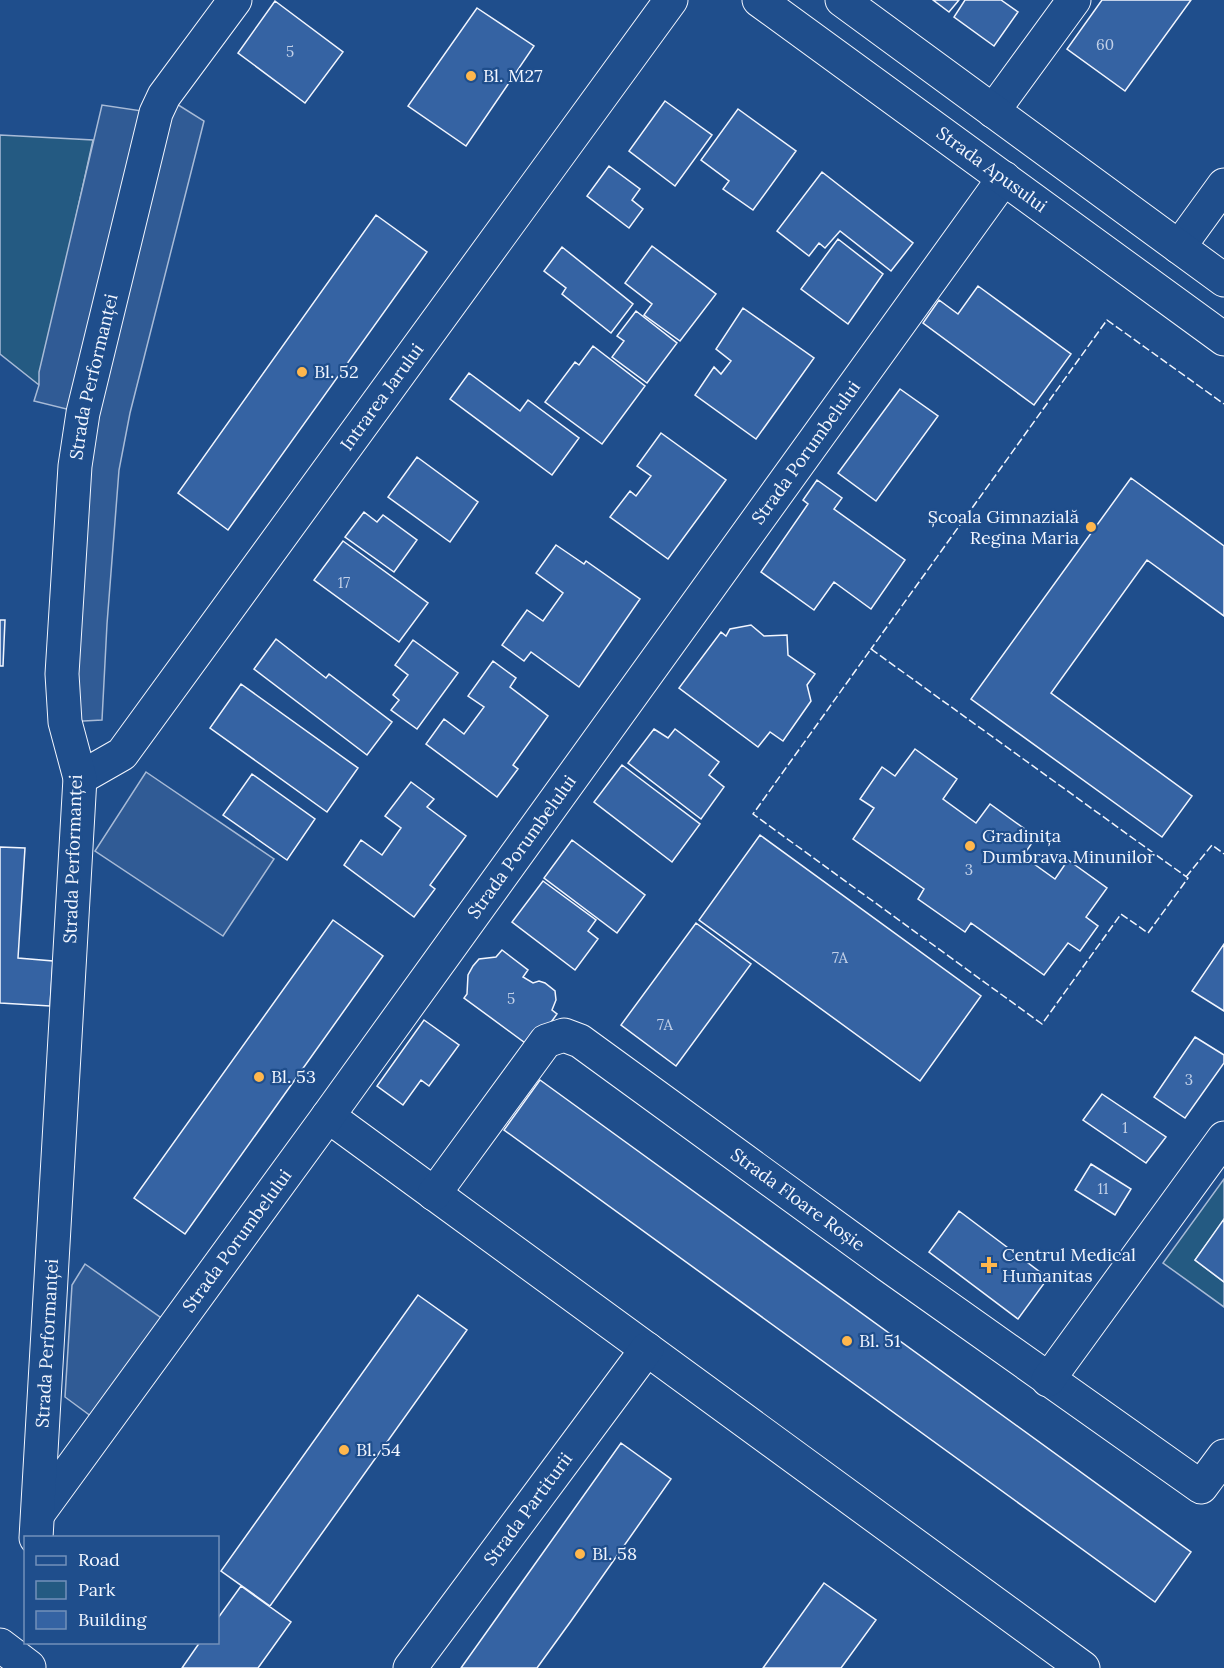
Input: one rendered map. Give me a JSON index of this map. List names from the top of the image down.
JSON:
{
  "streets": {
    "street": [
      "Strada Apusului",
      "Strada Performanței",
      "Intrarea Jarului",
      "Strada Porumbelului",
      "Strada Floare Roșie",
      "Strada Partiturii"
    ]
  },
  "crossings": [
    ["Strada Apusului", "Strada Porumbelului"],
    ["Strada Performanței", "Intrarea Jarului"],
    ["Strada Performanței", "Strada Porumbelului"]
  ],
  "places": {
    "other": [
      "Bl. M27",
      "Bl. 52",
      "Școala Gimnazială Regina Maria",
      "Gradinița Dumbrava Minunilor",
      "Bl. 53",
      "Bl. 51",
      "Bl. 54",
      "Bl. 58"
    ],
    "health": ["Centrul Medical Humanitas"]
  },
  "house_numbers": [
    "60",
    "5",
    "17",
    "3",
    "7A",
    "5",
    "7A",
    "3",
    "1",
    "11"
  ],
  "legend": ["Road", "Park", "Building"]
}
